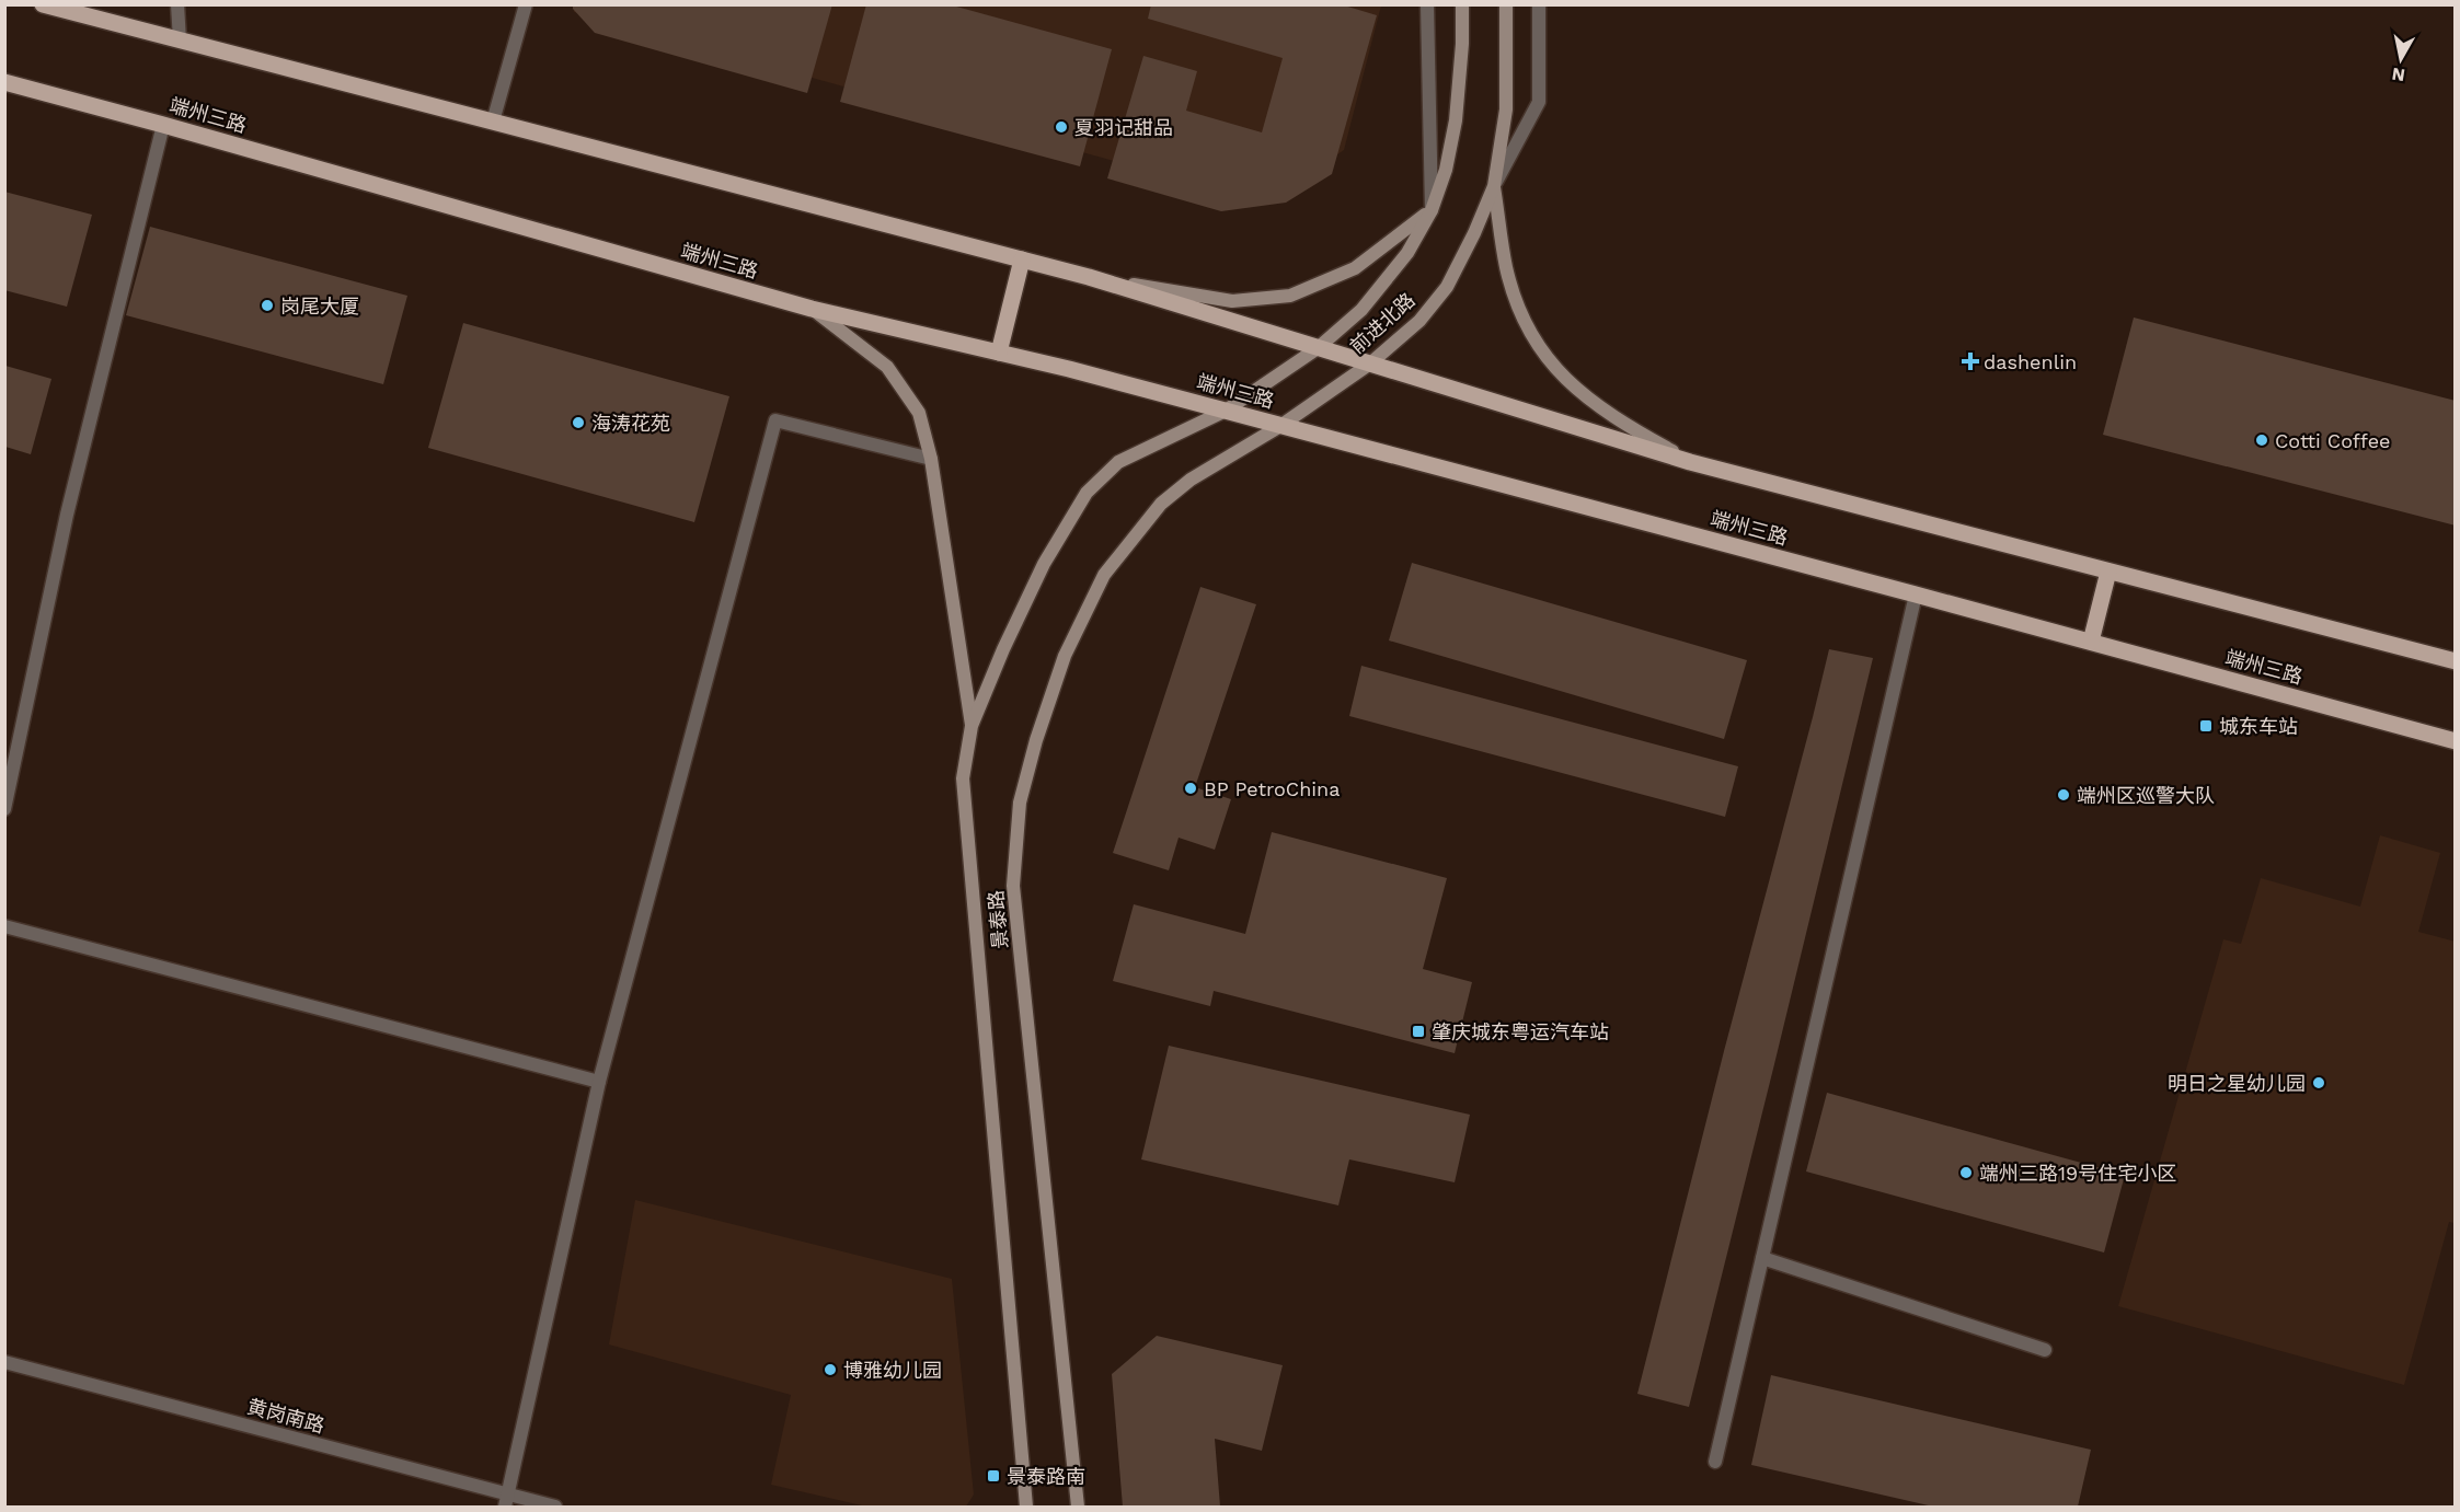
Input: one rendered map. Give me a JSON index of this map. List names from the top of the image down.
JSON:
{
  "streets": {
    "main road": ["端州三路"],
    "street": ["前进北路", "景泰路", "黄岗南路"]
  },
  "crossings": [
    ["端州三路", "前进北路"],
    ["端州三路", "景泰路"],
    ["前进北路", "景泰路"]
  ],
  "places": {
    "other": [
      "夏羽记甜品",
      "岗尾大厦",
      "海涛花苑",
      "Cotti Coffee",
      "BP PetroChina",
      "端州区巡警大队",
      "明日之星幼儿园",
      "端州三路19号住宅小区",
      "博雅幼儿园"
    ],
    "health": ["dashenlin"],
    "transit": ["城东车站", "肇庆城东粤运汽车站", "景泰路南"]
  },
  "north": "bottom"
}
